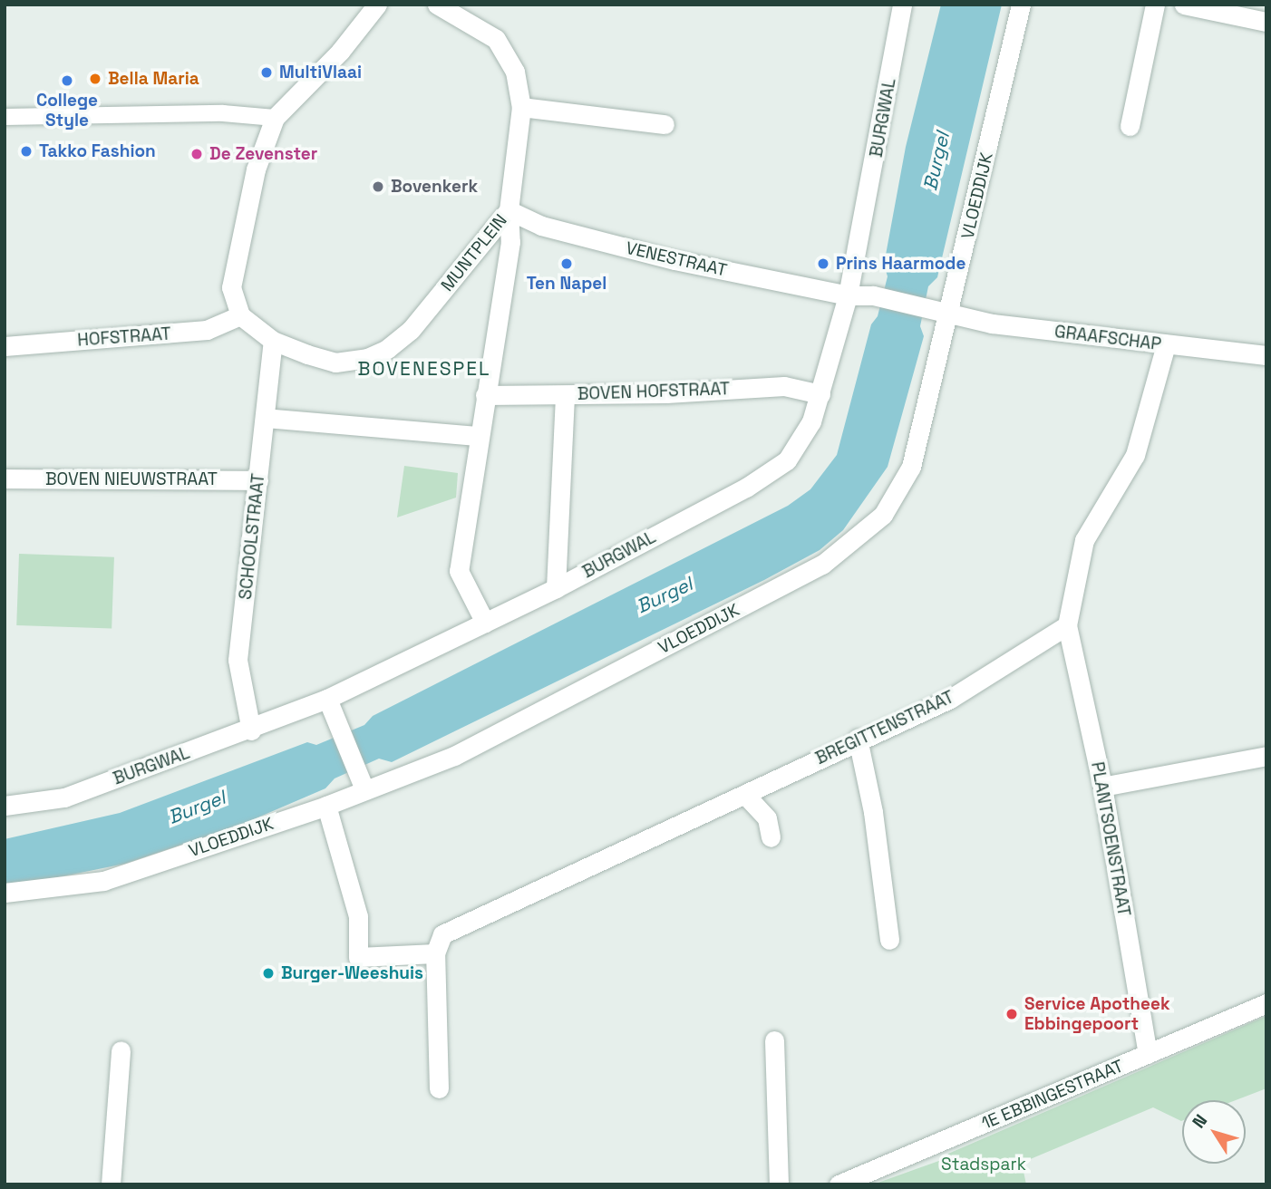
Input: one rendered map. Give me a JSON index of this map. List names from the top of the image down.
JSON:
{
  "streets": {
    "street": [
      "BURGWAL",
      "VLOEDDIJK",
      "MUNTPLEIN",
      "VENESTRAAT",
      "HOFSTRAAT",
      "GRAAFSCHAP",
      "BOVEN HOFSTRAAT",
      "BOVEN NIEUWSTRAAT",
      "SCHOOLSTRAAT",
      "BREGITTENSTRAAT",
      "PLANTSOENSTRAAT",
      "1E EBBINGESTRAAT"
    ]
  },
  "crossings": [
    ["BURGWAL", "MUNTPLEIN"],
    ["BURGWAL", "VENESTRAAT"],
    ["BURGWAL", "BOVEN HOFSTRAAT"],
    ["BURGWAL", "SCHOOLSTRAAT"],
    ["VLOEDDIJK", "GRAAFSCHAP"],
    ["MUNTPLEIN", "VENESTRAAT"],
    ["MUNTPLEIN", "HOFSTRAAT"],
    ["MUNTPLEIN", "BOVEN HOFSTRAAT"],
    ["MUNTPLEIN", "SCHOOLSTRAAT"],
    ["VENESTRAAT", "GRAAFSCHAP"],
    ["BOVEN NIEUWSTRAAT", "SCHOOLSTRAAT"],
    ["BREGITTENSTRAAT", "PLANTSOENSTRAAT"],
    ["PLANTSOENSTRAAT", "1E EBBINGESTRAAT"]
  ],
  "districts": ["BOVENESPEL"],
  "water": ["Burgel"],
  "parks": ["Stadspark"],
  "places": [
    "MultiVlaai",
    "Bella Maria",
    "College Style",
    "Takko Fashion",
    "De Zevenster",
    "Bovenkerk",
    "Ten Napel",
    "Prins Haarmode",
    "Burger-Weeshuis",
    "Service Apotheek Ebbingepoort"
  ],
  "north": "top left"
}
